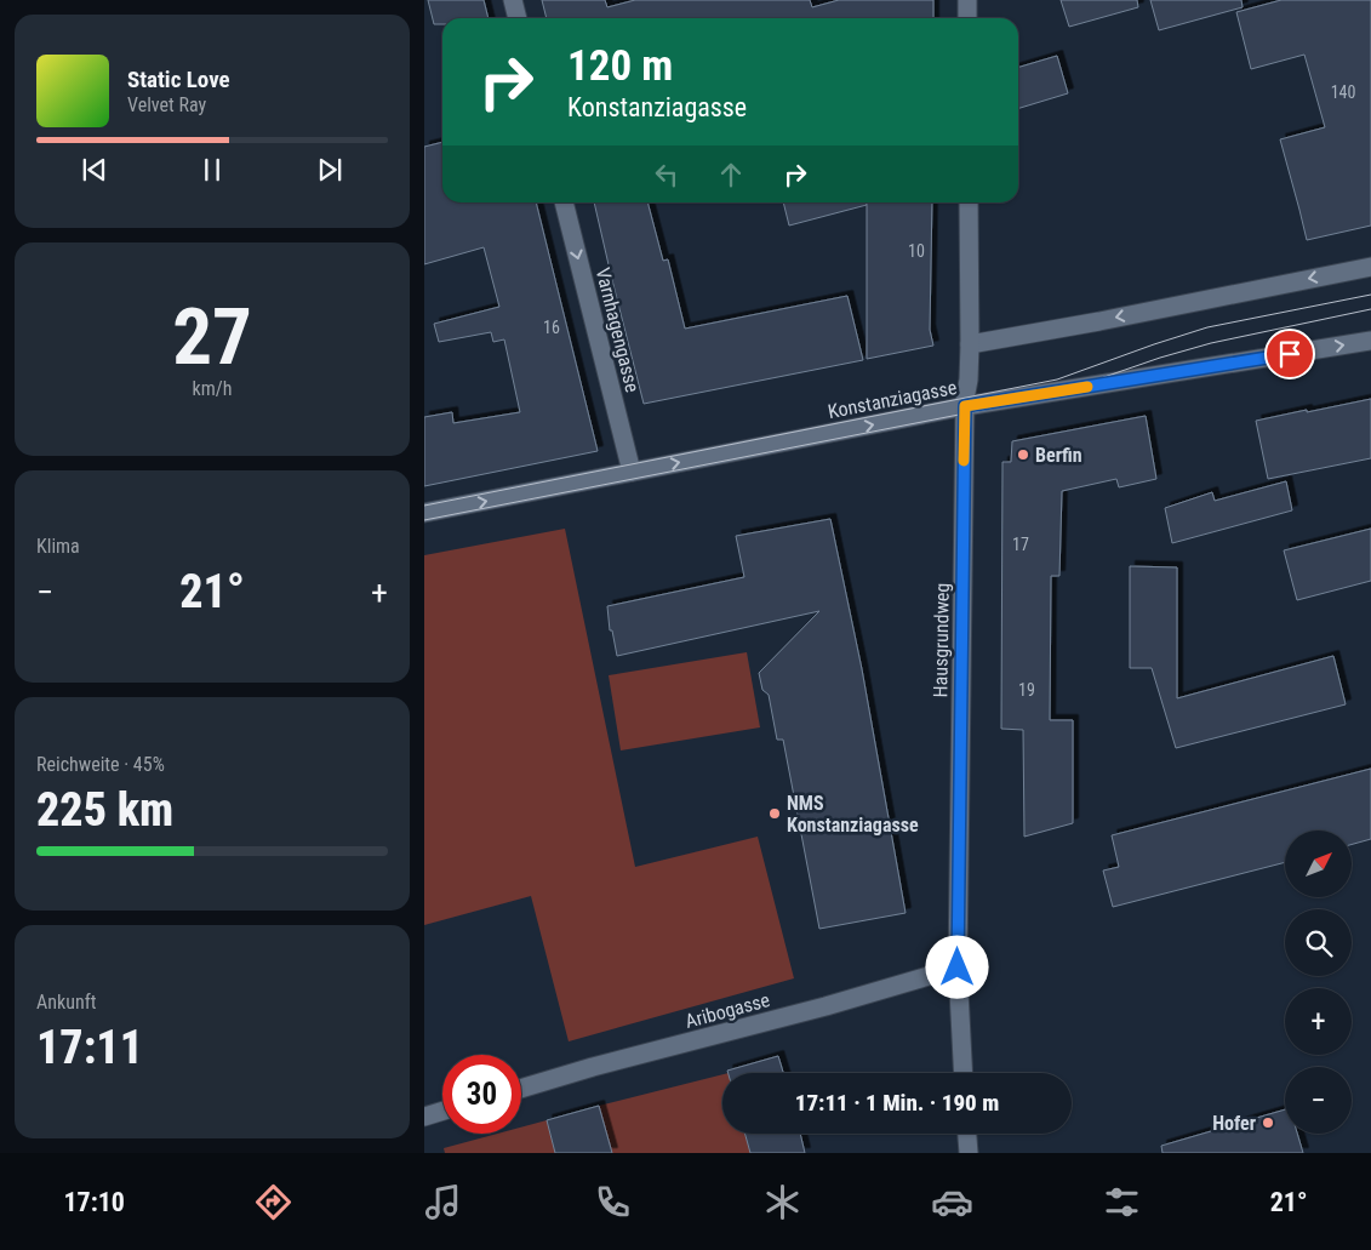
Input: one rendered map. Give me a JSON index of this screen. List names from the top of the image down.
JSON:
{
  "streets": {
    "street": [
      "Varnhagengasse",
      "Konstanziagasse",
      "Hausgrundweg",
      "Aribogasse"
    ]
  },
  "crossings": [
    ["Varnhagengasse", "Konstanziagasse"],
    ["Konstanziagasse", "Hausgrundweg"],
    ["Hausgrundweg", "Aribogasse"]
  ],
  "one_way": ["Varnhagengasse"],
  "places": ["Berfin", "NMS Konstanziagasse", "Hofer"],
  "house_numbers": [
    "140",
    "10",
    "16",
    "17",
    "19"
  ],
  "north": "top right",
  "page": {
    "turn": ["120 m", "Konstanziagasse"],
    "song": ["Static Love", "Velvet Ray"],
    "tile": [
      ["27", "km/h"],
      "Klima",
      ["Reichweite · 45%", "225 km"],
      ["Ankunft", "17:11"]
    ],
    "heat": ["−", "21°", "+"],
    "map_buttons": ["+", "−"],
    "limit": "30",
    "trip": "17:11 · 1 Min. · 190 m",
    "tabs": ["17:10", "21°"]
  }
}
